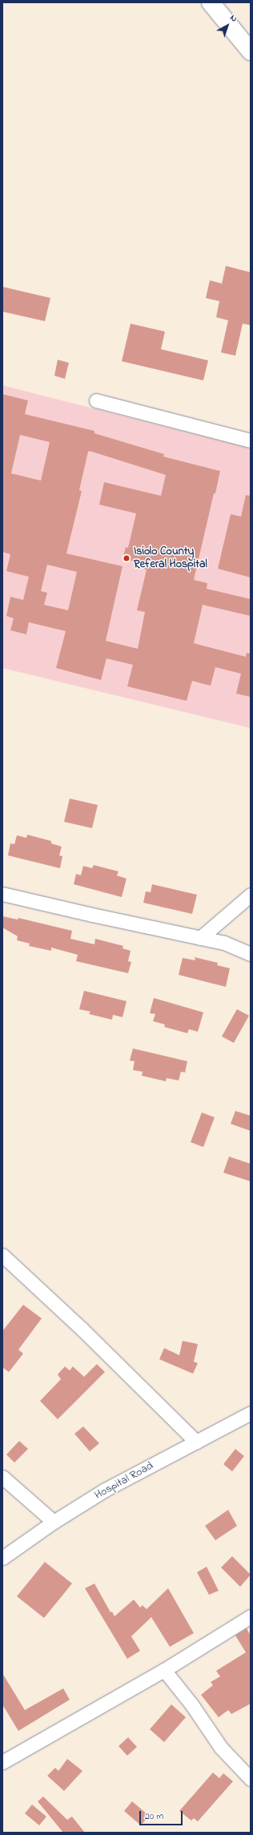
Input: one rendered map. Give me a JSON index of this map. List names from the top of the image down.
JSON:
{
  "streets": {
    "street": ["Hospital Road"]
  },
  "places": ["Isiolo County Referal Hospital"],
  "scale_bar": "20 m",
  "north": "top right"
}
